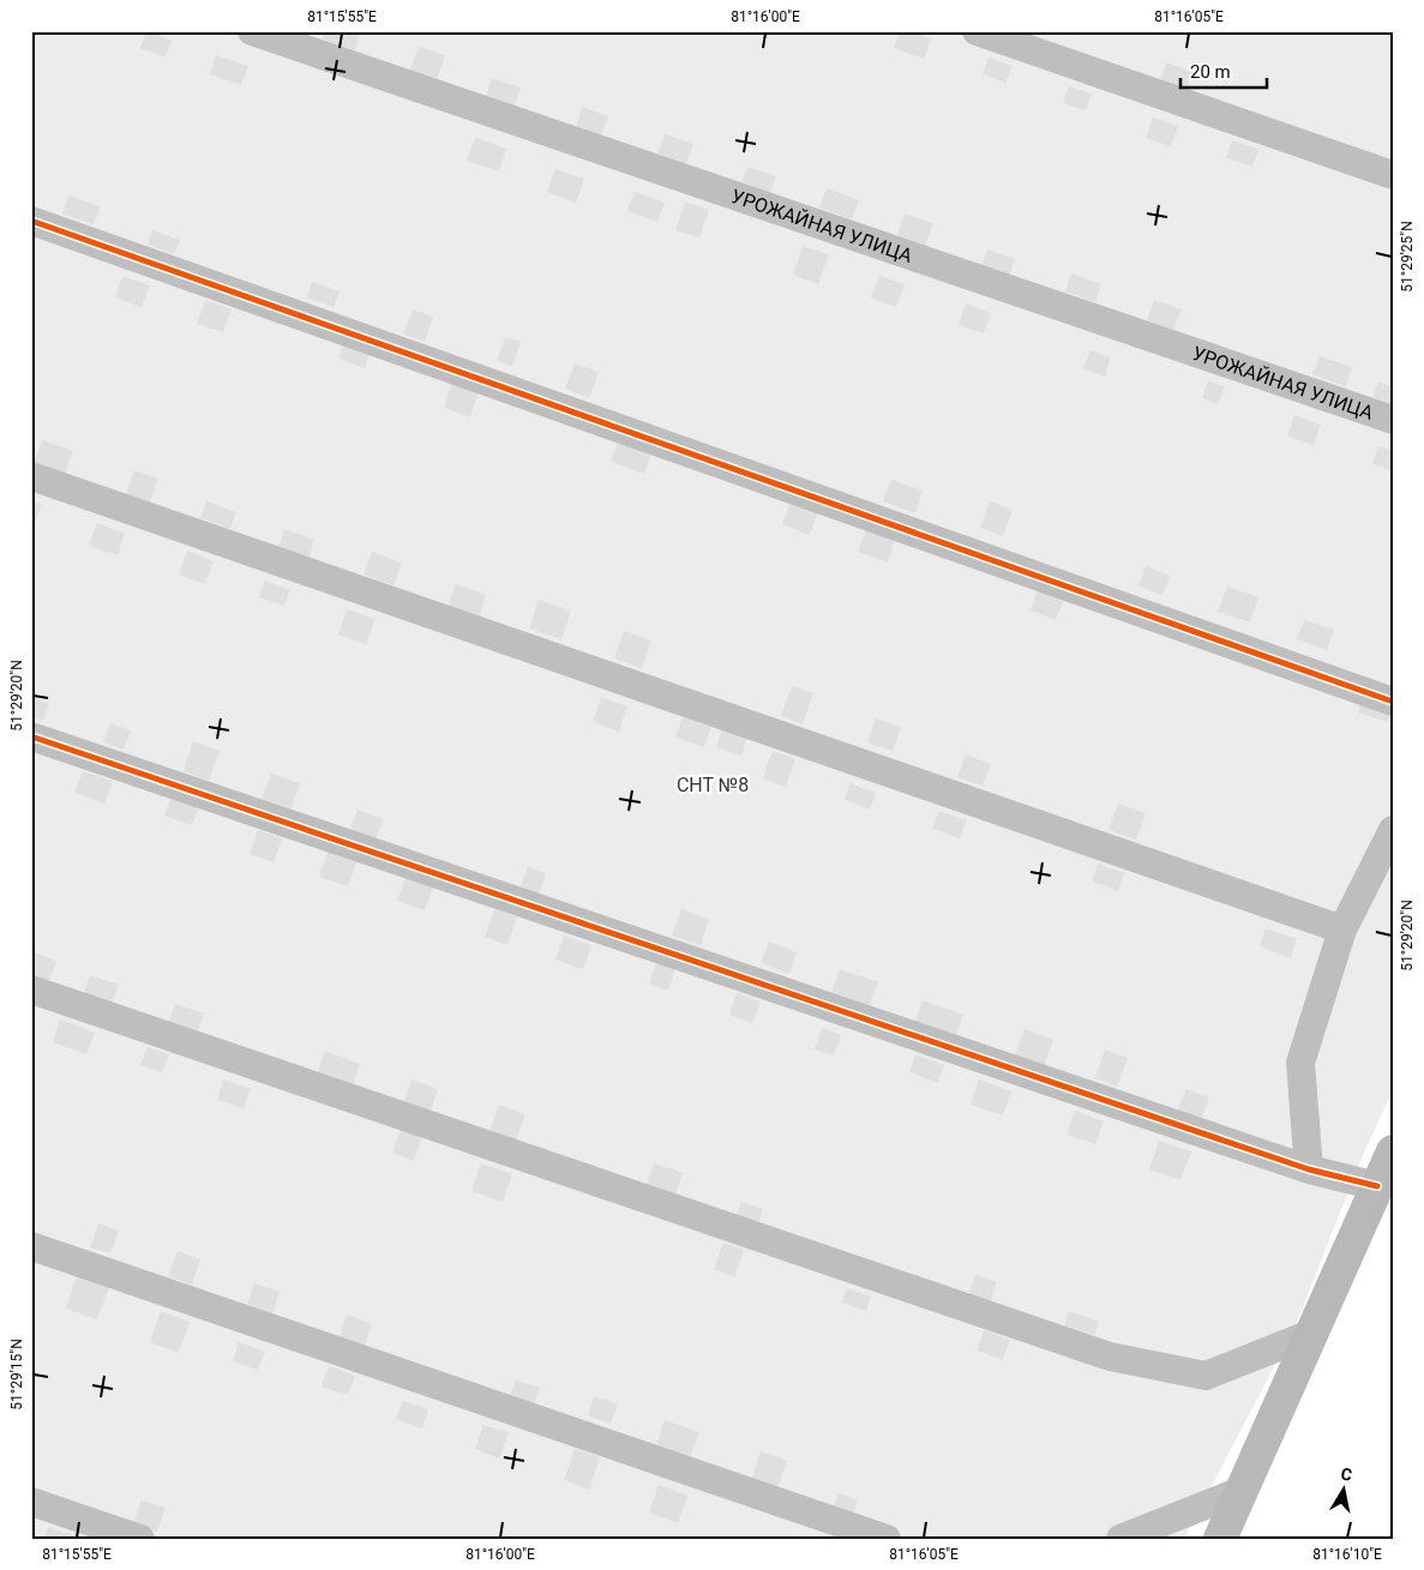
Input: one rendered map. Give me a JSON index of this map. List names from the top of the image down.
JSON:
{
  "streets": {
    "street": ["УРОЖАЙНАЯ УЛИЦА"]
  },
  "parks": ["СНТ №8"],
  "scale_bar": "20 m",
  "north": "top",
  "coordinates": [
    "81°15'55\"E",
    "81°16'00\"E",
    "81°16'05\"E",
    "51°29'25\"N",
    "51°29'20\"N",
    "51°29'15\"N",
    "81°16'10\"E"
  ]
}
